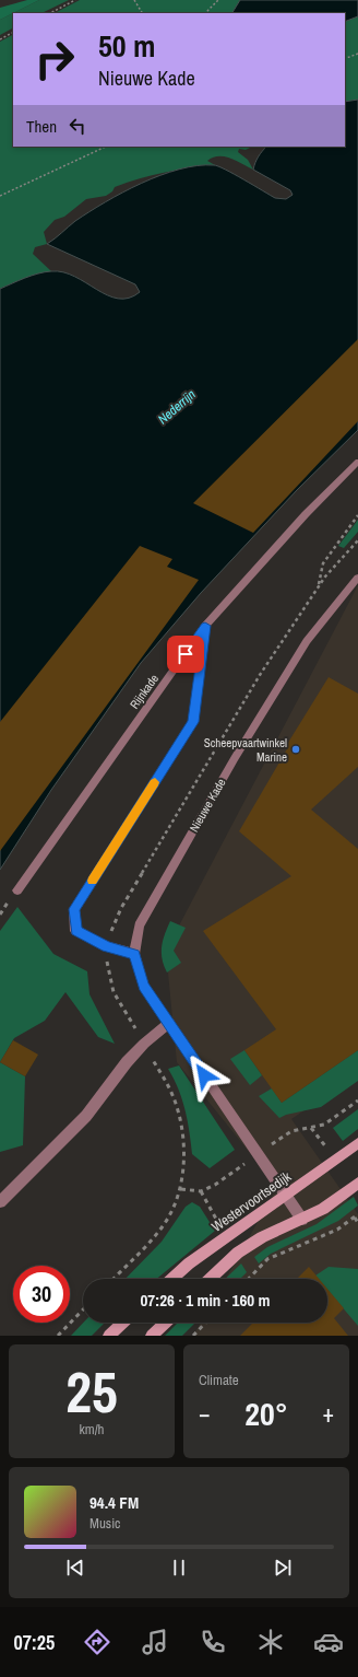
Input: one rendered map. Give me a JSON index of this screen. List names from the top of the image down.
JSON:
{
  "streets": {
    "main road": ["Westervoortsedijk"],
    "street": ["Rijnkade", "Nieuwe Kade"]
  },
  "crossings": [
    ["Nieuwe Kade", "Westervoortsedijk"]
  ],
  "water": ["Nederrijn"],
  "places": ["Scheepvaartwinkel Marine"],
  "page": {
    "turn": ["50 m", "Nieuwe Kade"],
    "then": "Then",
    "limit": "30",
    "trip": "07:26 · 1 min · 160 m",
    "tile": [
      ["25", "km/h"],
      "Climate"
    ],
    "heat": ["−", "20°", "+"],
    "song": ["94.4 FM", "Music"],
    "tabs": "07:25"
  }
}
